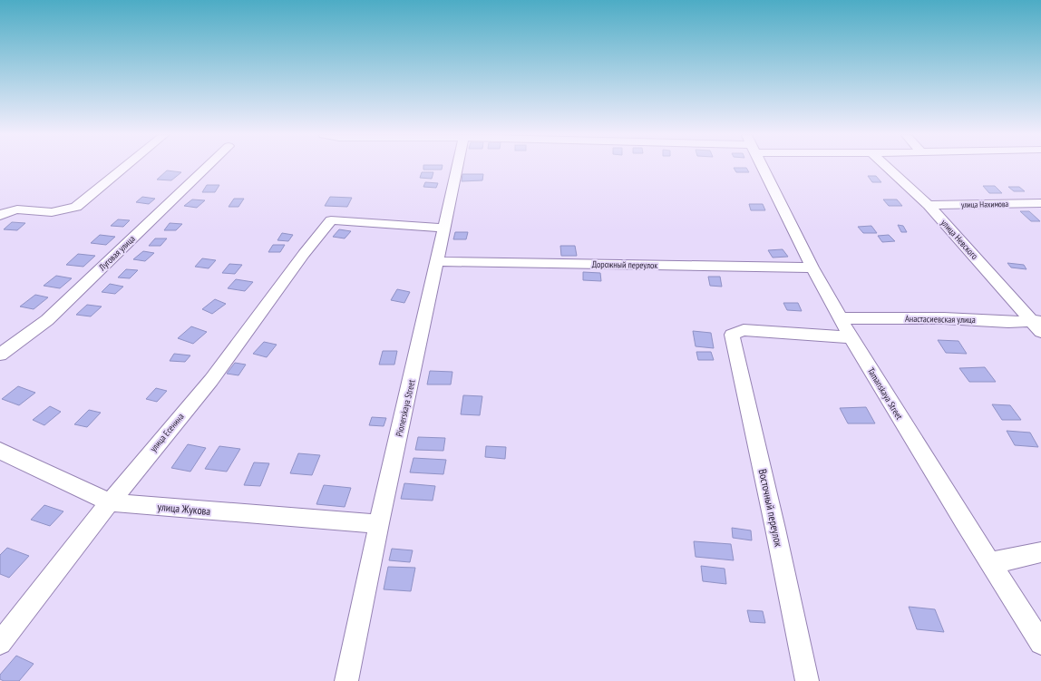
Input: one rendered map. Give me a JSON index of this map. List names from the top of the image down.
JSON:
{
  "streets": {
    "street": [
      "улица Нахимова",
      "улица Невского",
      "Луговая улица",
      "Дорожный переулок",
      "Анастасиевская улица",
      "Tamanskaya Street",
      "Pionerskaya Street",
      "улица Есенина",
      "Восточный переулок",
      "улица Жукова"
    ]
  },
  "crossings": [
    ["улица Нахимова", "улица Невского"],
    ["улица Невского", "Анастасиевская улица"],
    ["Дорожный переулок", "Tamanskaya Street"],
    ["Дорожный переулок", "Pionerskaya Street"],
    ["Анастасиевская улица", "Tamanskaya Street"],
    ["Tamanskaya Street", "Восточный переулок"],
    ["Pionerskaya Street", "улица Есенина"],
    ["Pionerskaya Street", "улица Жукова"],
    ["улица Есенина", "улица Жукова"]
  ]
}
